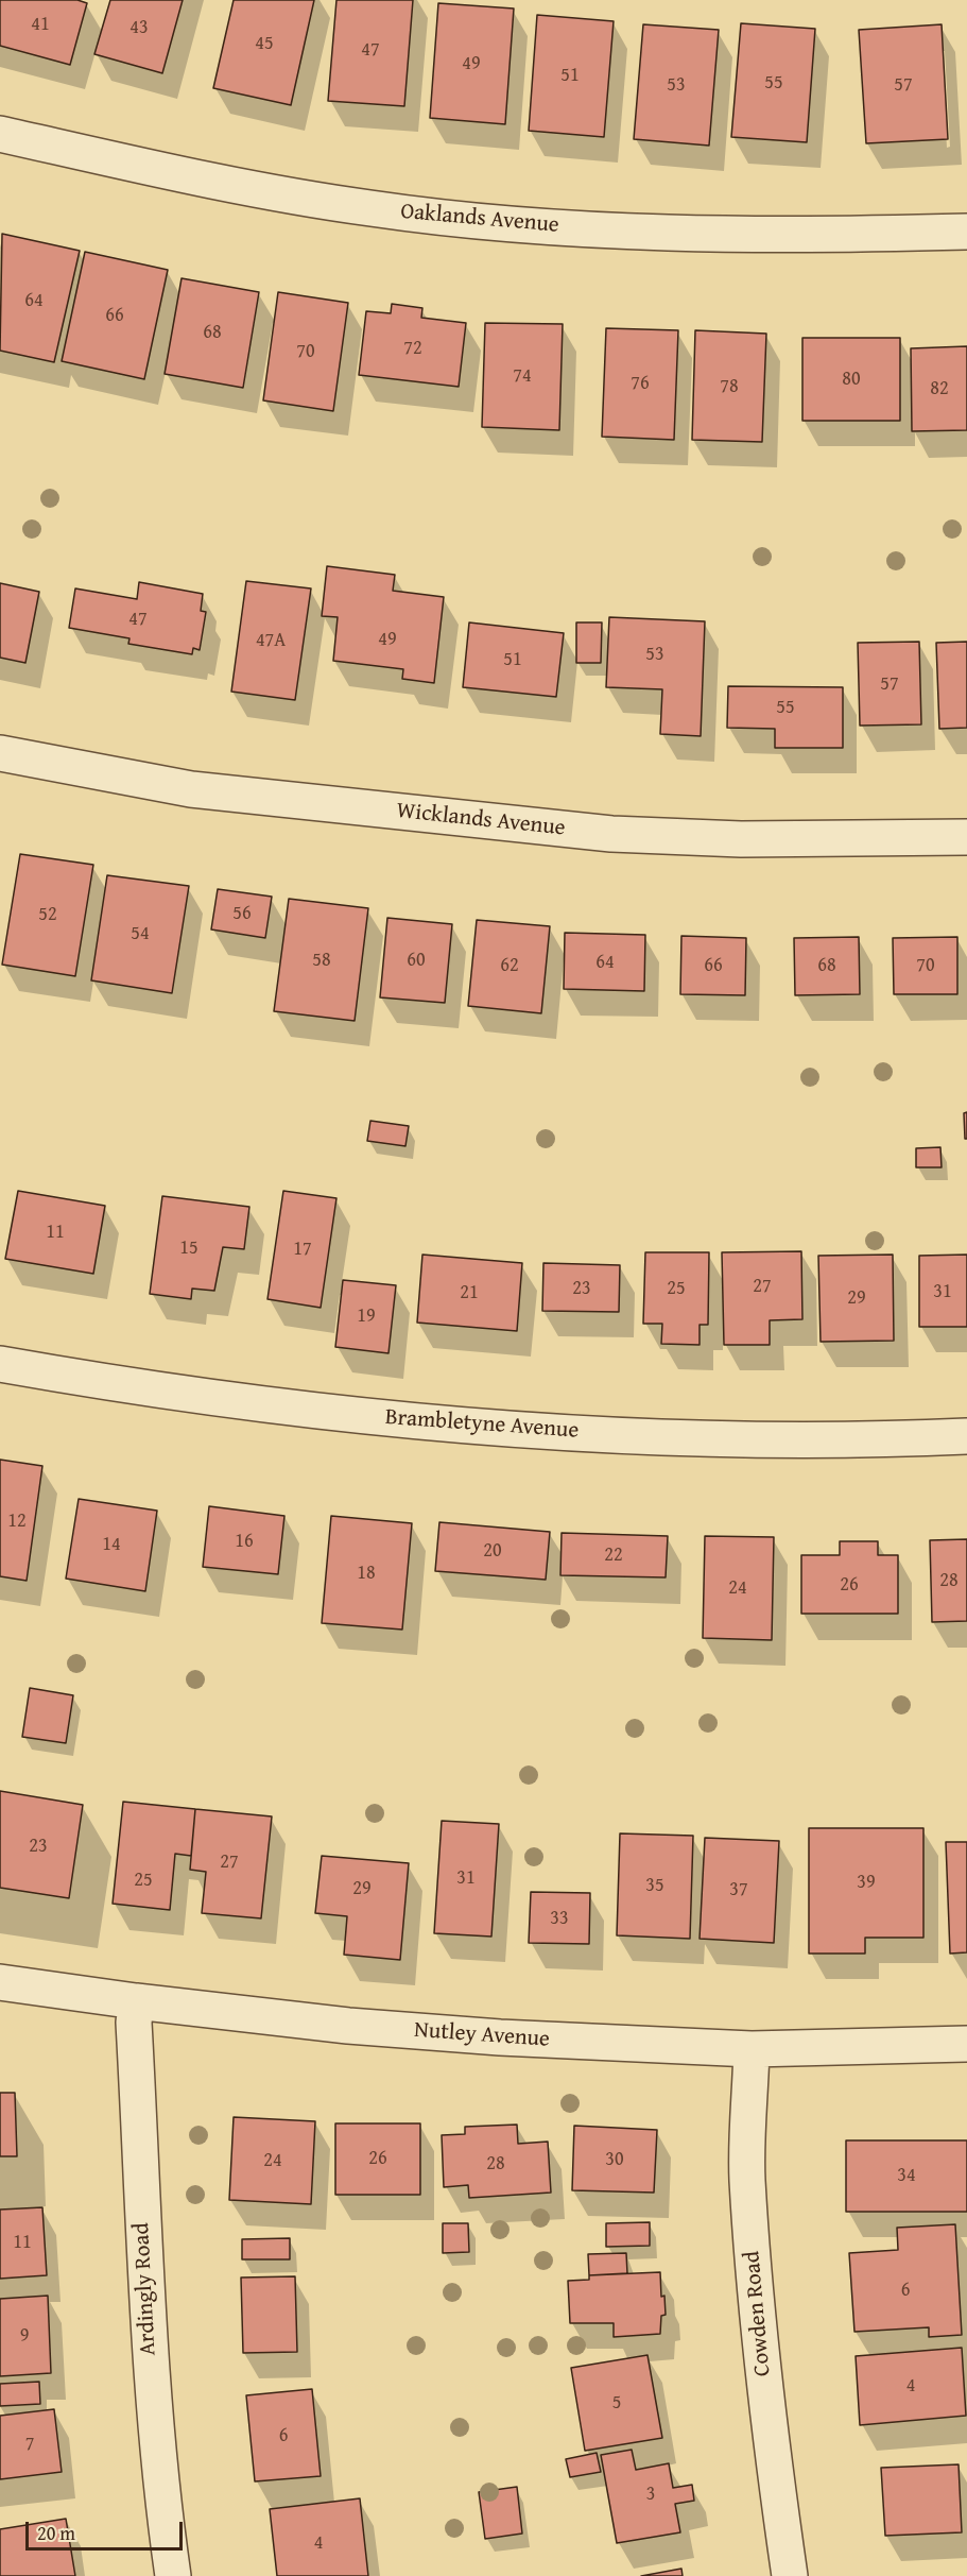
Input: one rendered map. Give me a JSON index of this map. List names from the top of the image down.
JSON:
{
  "streets": {
    "street": [
      "Oaklands Avenue",
      "Wicklands Avenue",
      "Brambletyne Avenue",
      "Nutley Avenue",
      "Ardingly Road",
      "Cowden Road"
    ]
  },
  "crossings": [
    ["Nutley Avenue", "Ardingly Road"],
    ["Nutley Avenue", "Cowden Road"]
  ],
  "house_numbers": [
    "41",
    "43",
    "45",
    "47",
    "49",
    "51",
    "55",
    "53",
    "57",
    "64",
    "66",
    "68",
    "72",
    "70",
    "74",
    "80",
    "76",
    "78",
    "82",
    "47",
    "49",
    "47A",
    "53",
    "51",
    "57",
    "55",
    "56",
    "52",
    "54",
    "58",
    "60",
    "64",
    "62",
    "66",
    "68",
    "70",
    "11",
    "15",
    "17",
    "27",
    "23",
    "25",
    "31",
    "21",
    "29",
    "19",
    "12",
    "16",
    "14",
    "20",
    "22",
    "18",
    "28",
    "26",
    "24",
    "23",
    "27",
    "31",
    "25",
    "39",
    "35",
    "29",
    "37",
    "33",
    "26",
    "30",
    "24",
    "28",
    "34",
    "11",
    "6",
    "9",
    "4",
    "5",
    "6",
    "7",
    "3",
    "4"
  ],
  "scale_bar": "20 m"
}
